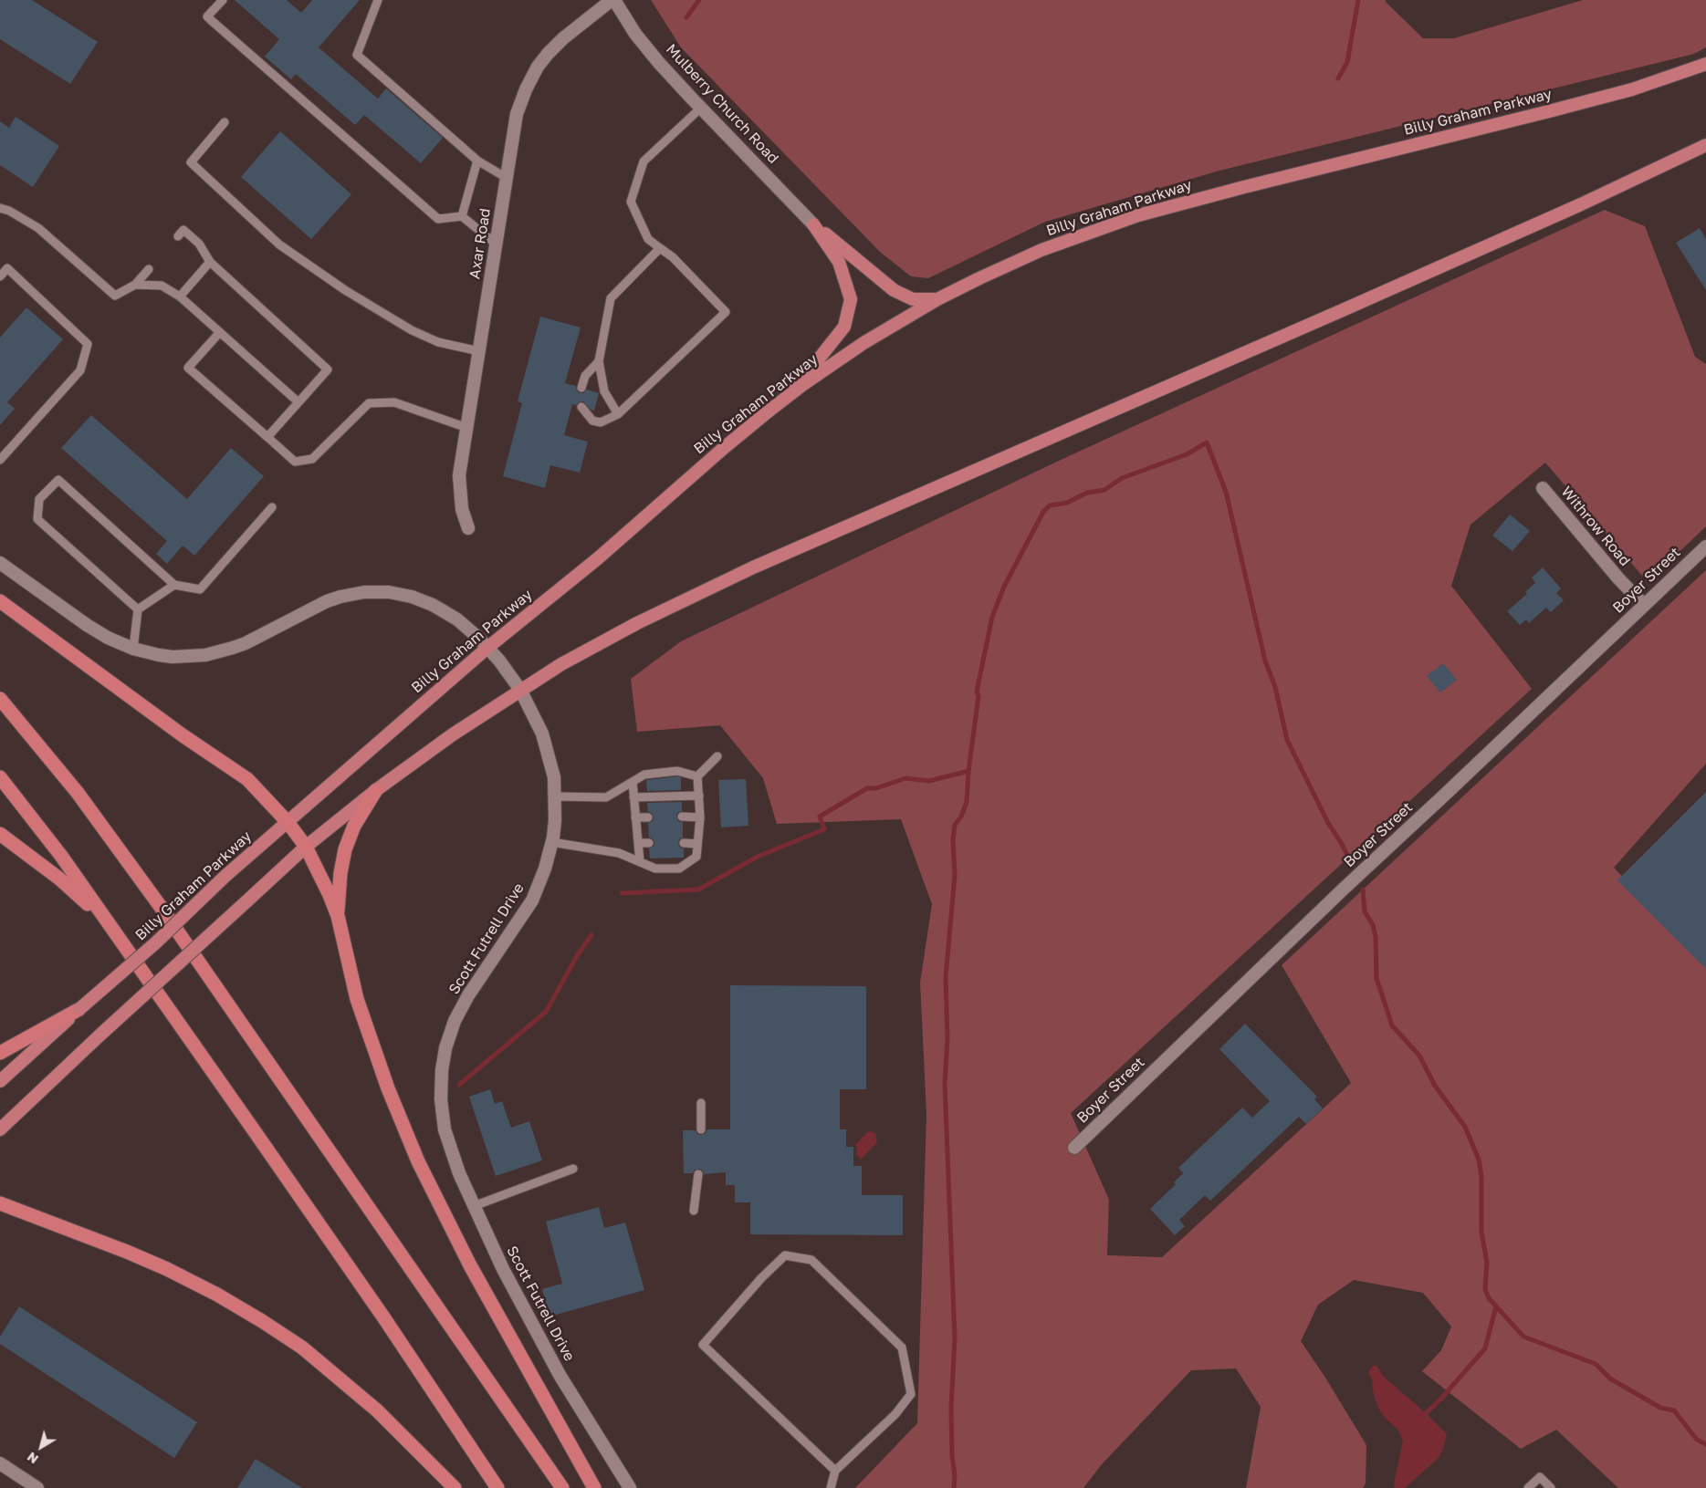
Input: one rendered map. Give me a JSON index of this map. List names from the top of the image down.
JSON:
{
  "streets": {
    "highway": ["Billy Graham Parkway"],
    "street": [
      "Mulberry Church Road",
      "Axar Road",
      "Withrow Road",
      "Boyer Street",
      "Scott Futrell Drive"
    ]
  },
  "crossings": [
    ["Mulberry Church Road", "Axar Road"],
    ["Billy Graham Parkway", "Scott Futrell Drive"],
    ["Withrow Road", "Boyer Street"]
  ],
  "north": "bottom left"
}
